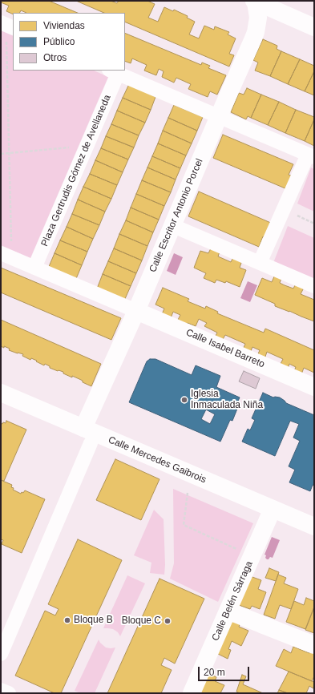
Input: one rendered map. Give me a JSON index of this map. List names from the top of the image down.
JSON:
{
  "streets": {
    "street": [
      "Plaza Gertrudis Gómez de Avellaneda",
      "Calle Escritor Antonio Porcel",
      "Calle Isabel Barreto",
      "Calle Mercedes Gaibrois",
      "Calle Belén Sárraga"
    ]
  },
  "crossings": [
    ["Plaza Gertrudis Gómez de Avellaneda", "Calle Escritor Antonio Porcel"],
    ["Calle Escritor Antonio Porcel", "Calle Isabel Barreto"],
    ["Calle Escritor Antonio Porcel", "Calle Mercedes Gaibrois"],
    ["Calle Mercedes Gaibrois", "Calle Belén Sárraga"]
  ],
  "places": ["Iglesia Inmaculada Niña", "Bloque B", "Bloque C"],
  "legend": ["Viviendas", "Público", "Otros"],
  "scale_bar": "20 m"
}
